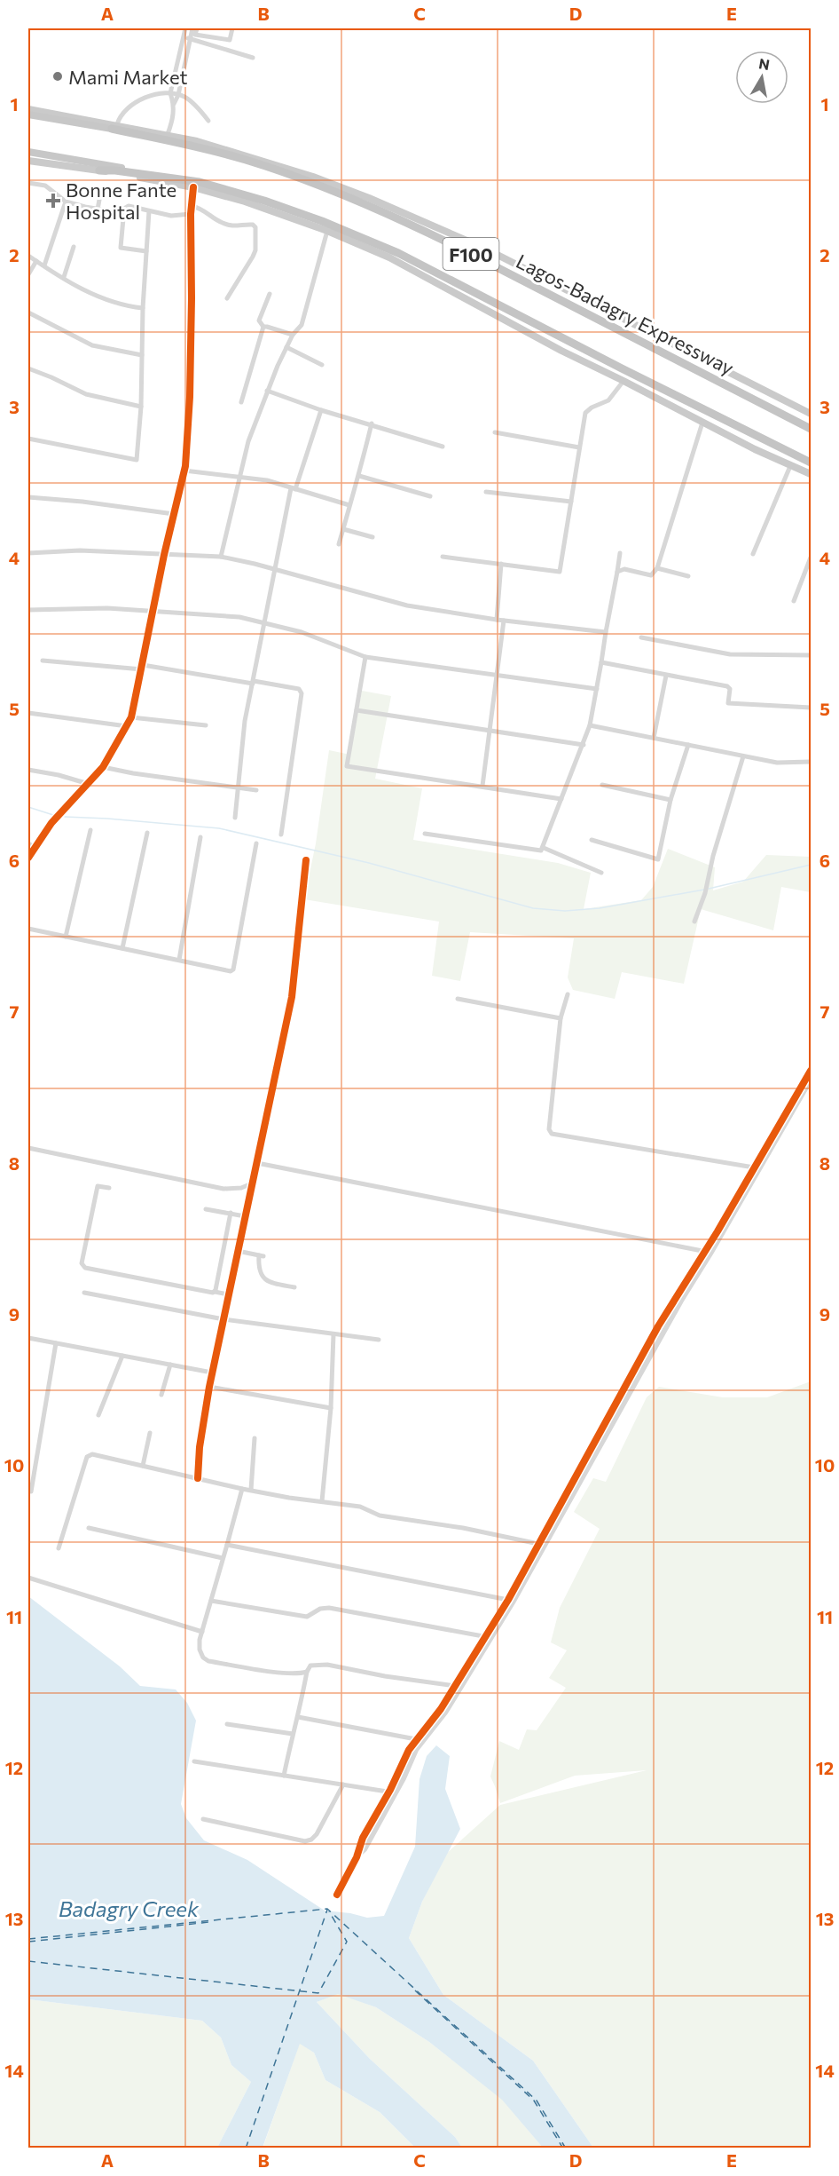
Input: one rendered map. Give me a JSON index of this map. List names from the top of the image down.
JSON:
{
  "streets": {
    "highway": ["F100", "Lagos-Badagry Expressway"]
  },
  "water": ["Badagry Creek"],
  "places": {
    "other": ["Mami Market"],
    "health": ["Bonne Fante Hospital"]
  },
  "north": "top",
  "grid": {
    "columns": [
      "A",
      "B",
      "C",
      "D",
      "E"
    ],
    "rows": [
      "1",
      "2",
      "3",
      "4",
      "5",
      "6",
      "7",
      "8",
      "9",
      "10",
      "11",
      "12",
      "13",
      "14"
    ]
  }
}
